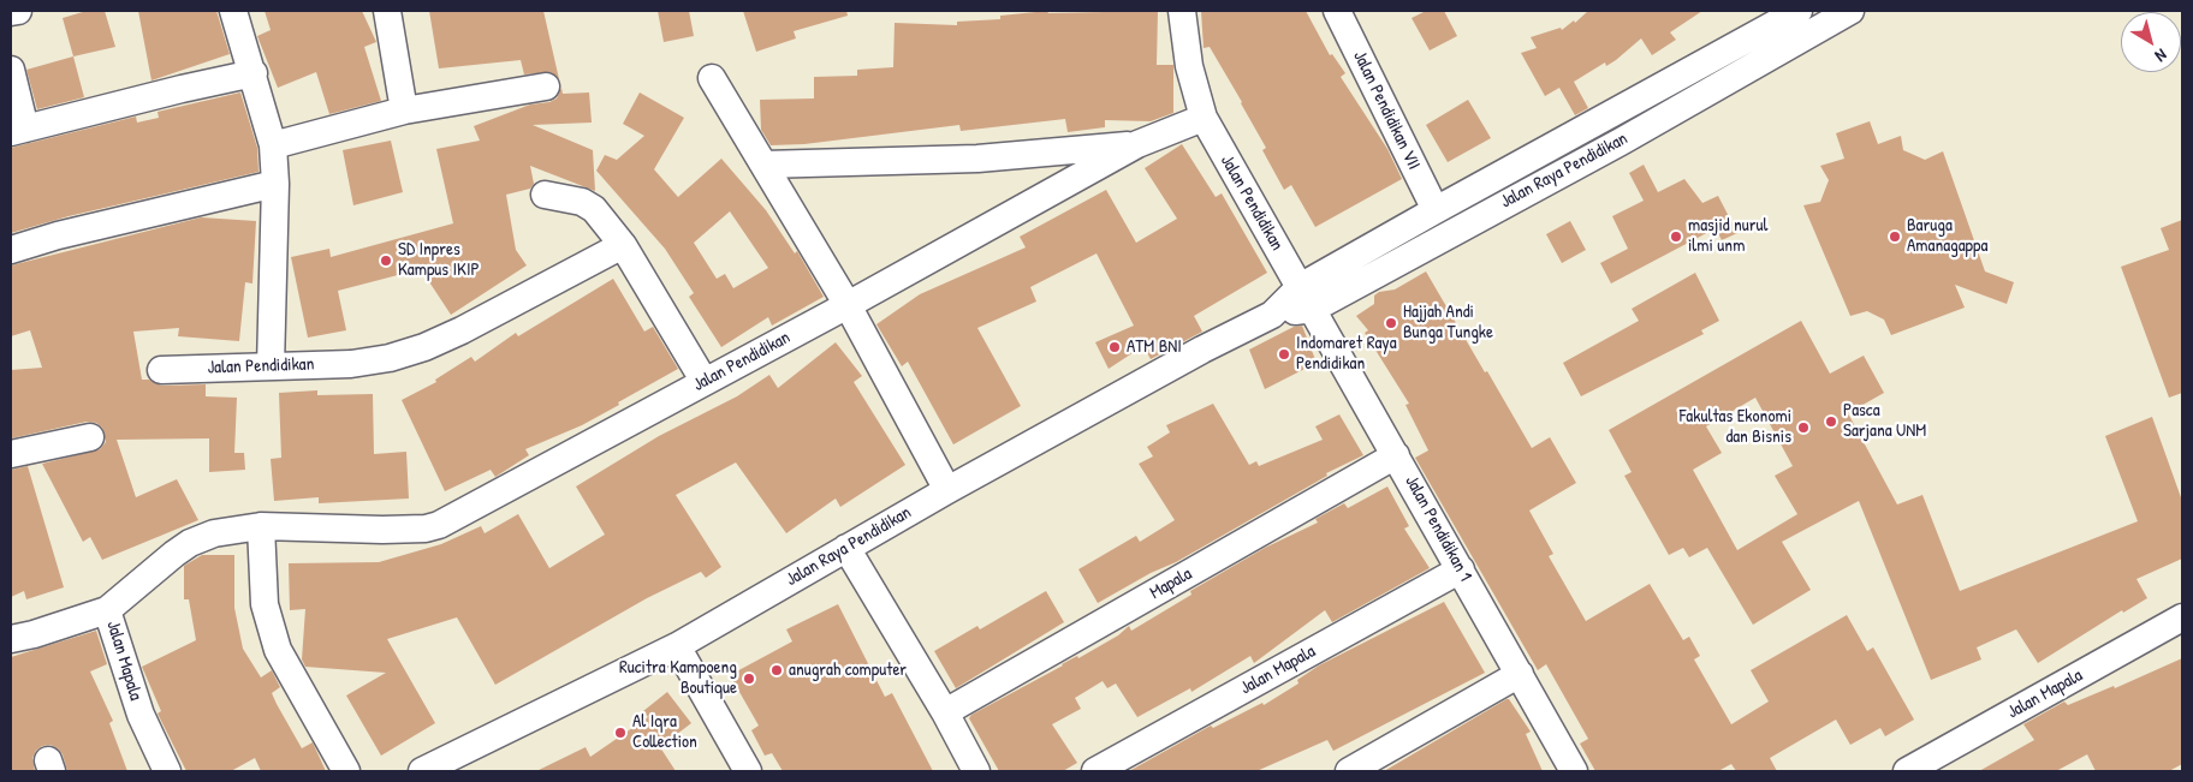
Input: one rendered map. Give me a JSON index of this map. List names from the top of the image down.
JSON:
{
  "streets": {
    "street": [
      "Jalan Pendidikan VII",
      "Jalan Raya Pendidikan",
      "Jalan Pendidikan",
      "Jalan Pendidikan 1",
      "Mapala",
      "Jalan Mapala"
    ]
  },
  "crossings": [
    ["Jalan Pendidikan VII", "Jalan Raya Pendidikan"],
    ["Jalan Raya Pendidikan", "Jalan Pendidikan"],
    ["Jalan Raya Pendidikan", "Jalan Pendidikan 1"],
    ["Jalan Pendidikan", "Jalan Pendidikan 1"],
    ["Jalan Pendidikan", "Jalan Mapala"],
    ["Jalan Pendidikan 1", "Mapala"],
    ["Jalan Pendidikan 1", "Jalan Mapala"]
  ],
  "places": [
    "masjid nurul ilmi unm",
    "Baruga Amanagappa",
    "SD Inpres Kampus IKIP",
    "Hajjah Andi Bunga Tungke",
    "ATM BNI",
    "Indomaret Raya Pendidikan",
    "Pasca Sarjana UNM",
    "Fakultas Ekonomi dan Bisnis",
    "anugrah computer",
    "Rucitra Kampoeng Boutique",
    "Al Iqra Collection"
  ],
  "north": "bottom right"
}
